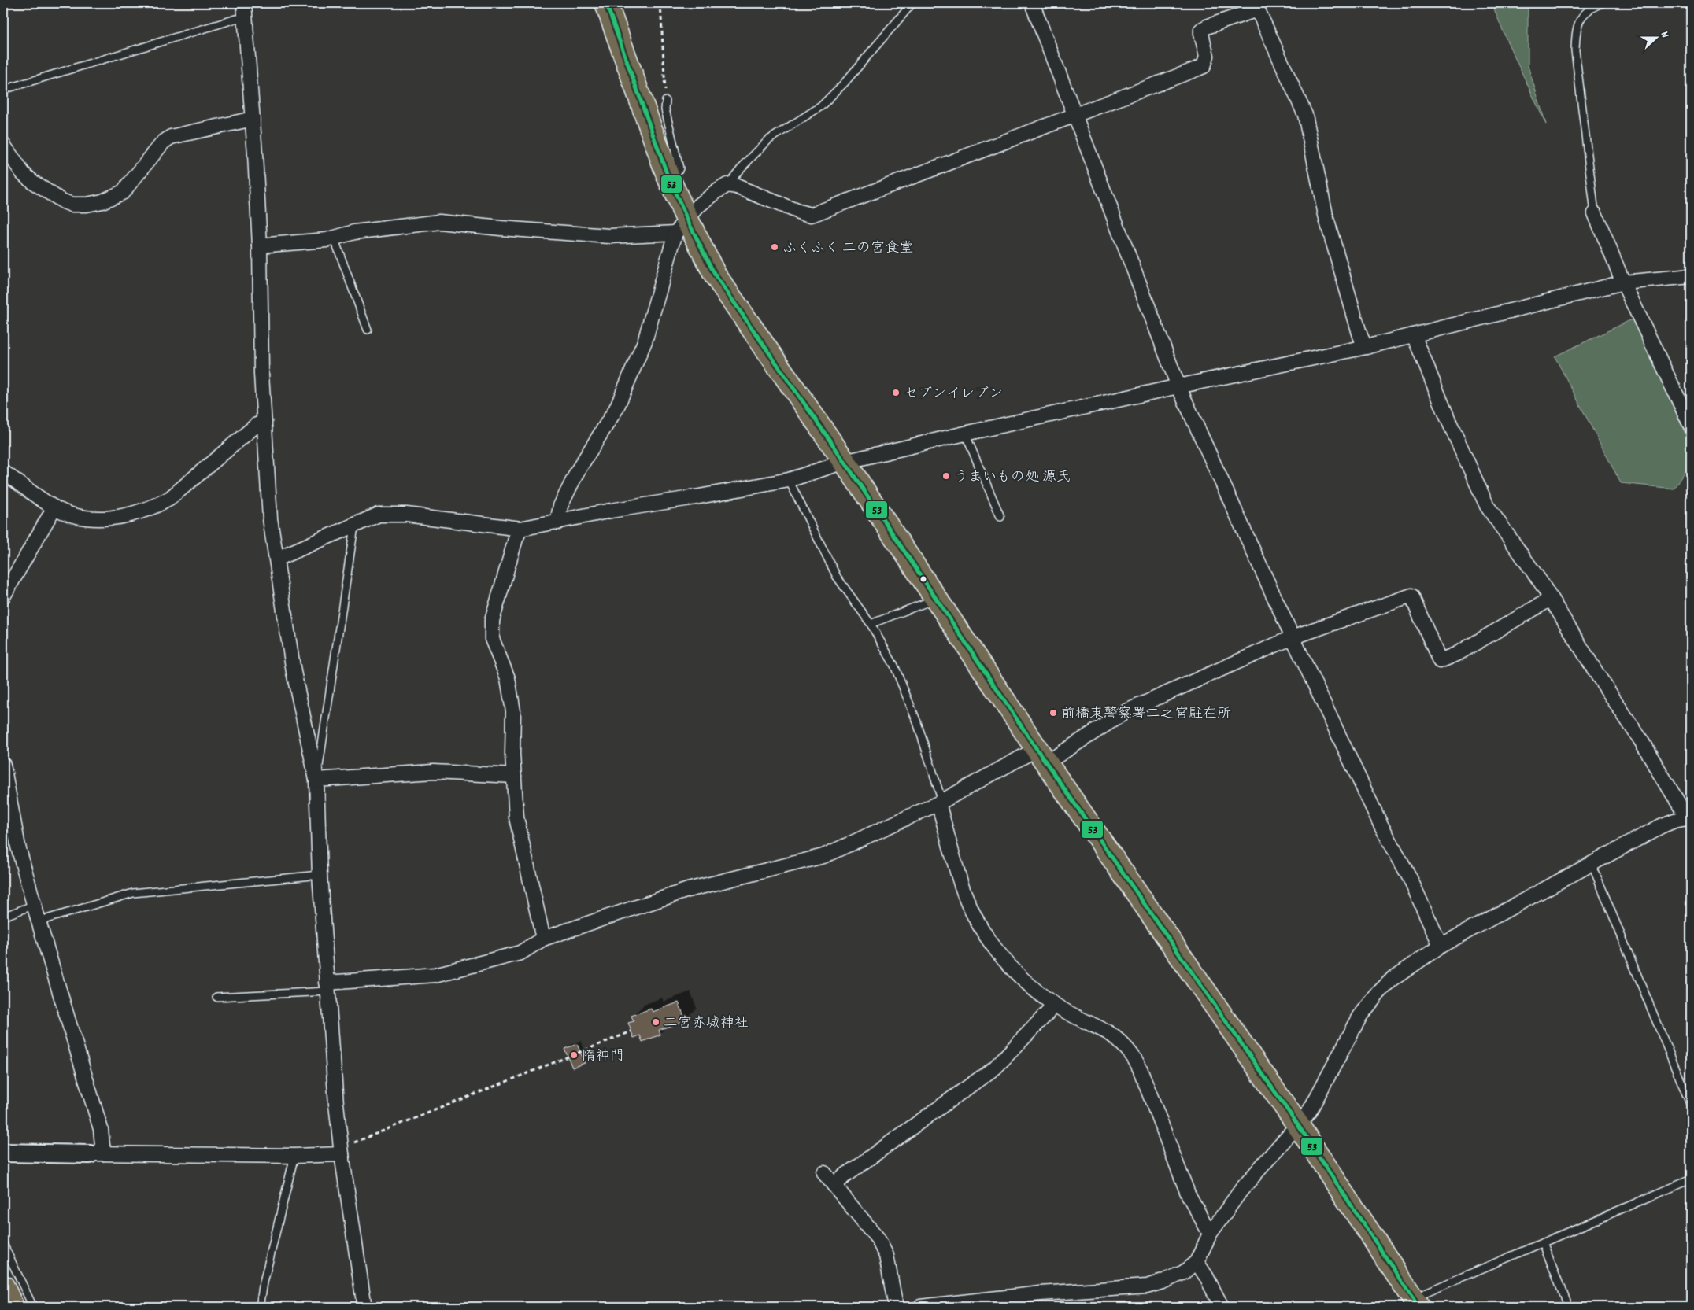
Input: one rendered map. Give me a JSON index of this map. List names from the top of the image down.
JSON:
{
  "places": [
    "ふくふく 二の宮食堂",
    "セブンイレブン",
    "うまいもの処 源氏",
    "前橋東警察署二之宮駐在所",
    "二宮赤城神社",
    "隋神門"
  ],
  "lines": ["transit line 53"],
  "north": "right"
}
